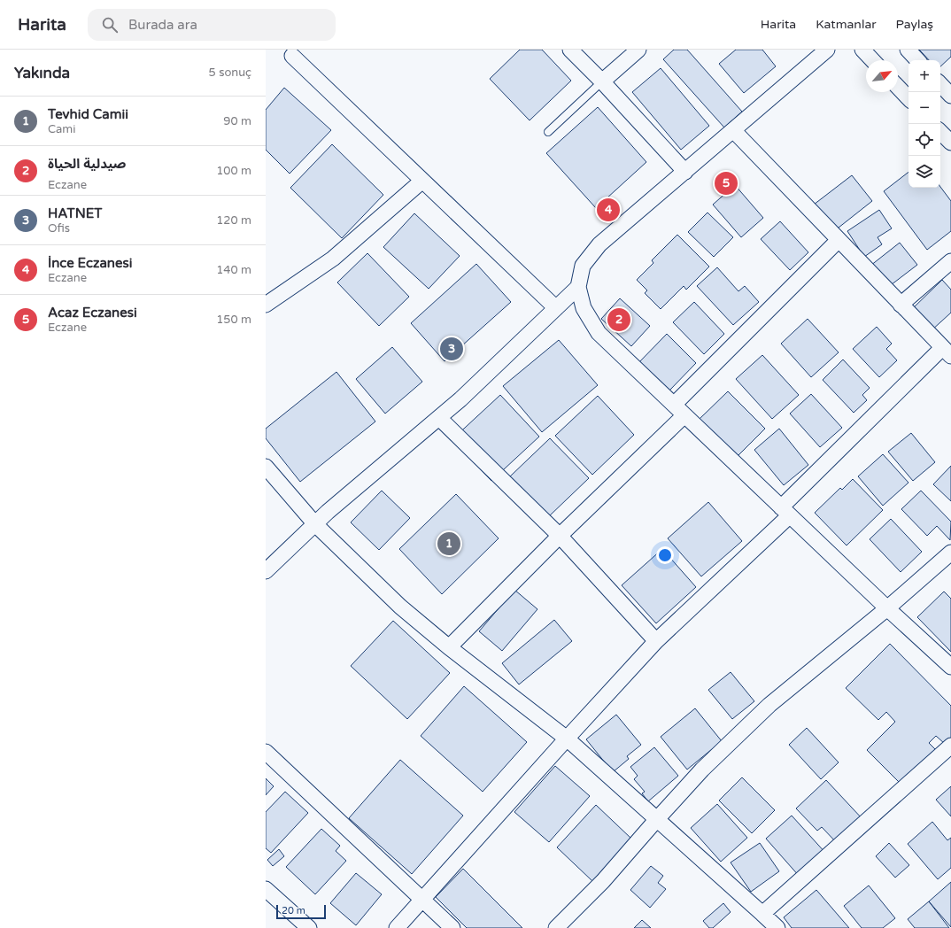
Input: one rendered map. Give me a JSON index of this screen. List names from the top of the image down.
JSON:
{
  "scale_bar": "20 m",
  "north": "top right",
  "page": {
    "header": "Harita",
    "search": "Burada ara",
    "nav": ["Harita", "Katmanlar", "Paylaş"],
    "heading": ["Yakında", "5 sonuç"],
    "map_buttons": ["+", "−"],
    "list": [
      {
        "mark": "1",
        "name": "Tevhid Camii",
        "note": "Cami",
        "value": "90 m"
      },
      {
        "mark": "2",
        "name": "صيدلية الحياة",
        "note": "Eczane",
        "value": "100 m"
      },
      {
        "mark": "3",
        "name": "HATNET",
        "note": "Ofis",
        "value": "120 m"
      },
      {
        "mark": "4",
        "name": "İnce Eczanesi",
        "note": "Eczane",
        "value": "140 m"
      },
      {
        "mark": "5",
        "name": "Acaz Eczanesi",
        "note": "Eczane",
        "value": "150 m"
      }
    ],
    "pins": [
      "5",
      "4",
      "2",
      "3",
      "1"
    ],
    "scale": "20 m"
  }
}
